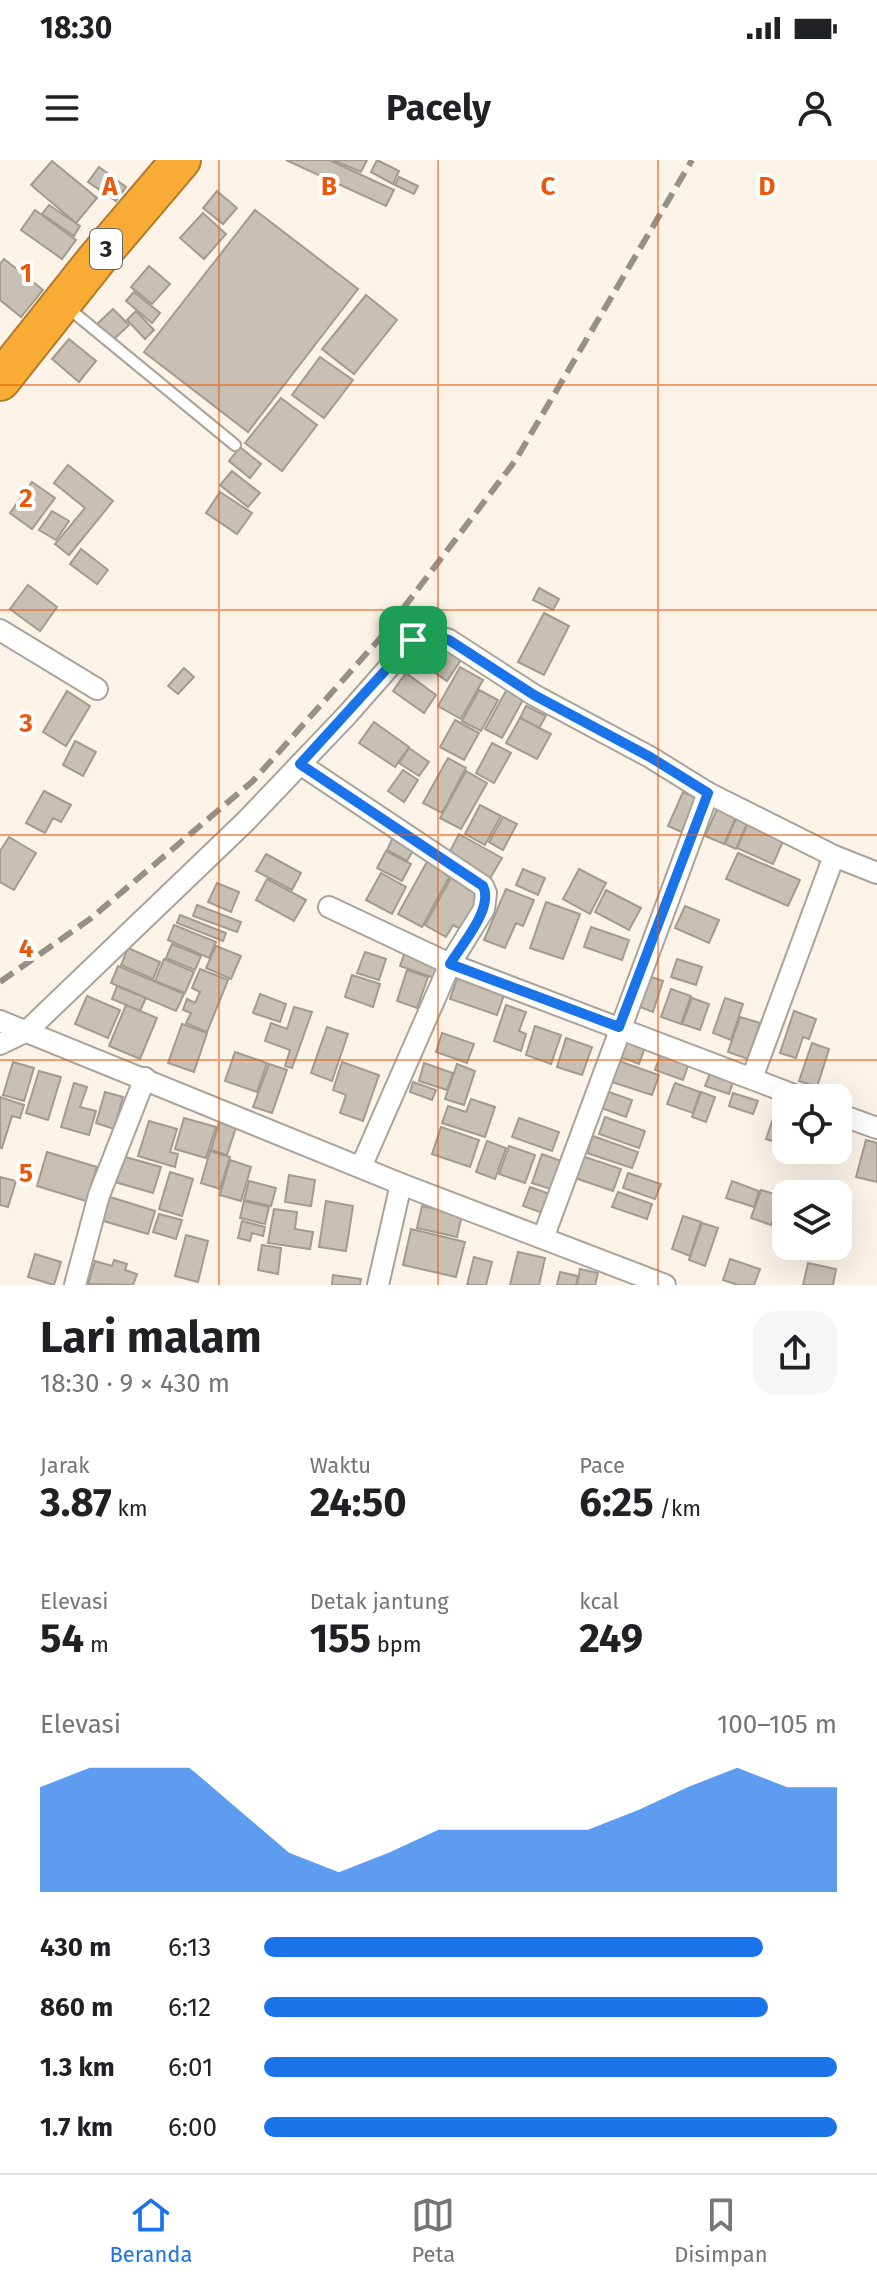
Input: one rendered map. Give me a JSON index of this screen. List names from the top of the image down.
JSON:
{
  "streets": {
    "highway": ["3"]
  },
  "page": {
    "status": "18:30",
    "header": "Pacely",
    "heading": ["Lari malam", "18:30 · 9 × 430 m"],
    "stats": [
      ["Jarak", "3.87 km"],
      ["Waktu", "24:50"],
      ["Pace", "6:25 /km"],
      ["Elevasi", "54 m"],
      ["Detak jantung", "155 bpm"],
      ["kcal", "249"]
    ],
    "chart": ["Elevasi", "100–105 m"],
    "list": [
      {
        "name": "430 m",
        "note": "6:13"
      },
      {
        "name": "860 m",
        "note": "6:12"
      },
      {
        "name": "1.3 km",
        "note": "6:01"
      },
      {
        "name": "1.7 km",
        "note": "6:00"
      }
    ],
    "tabs": ["Beranda", "Peta", "Disimpan"]
  },
  "grid": {
    "columns": [
      "A",
      "B",
      "C",
      "D"
    ],
    "rows": [
      "1",
      "2",
      "3",
      "4",
      "5"
    ]
  }
}
